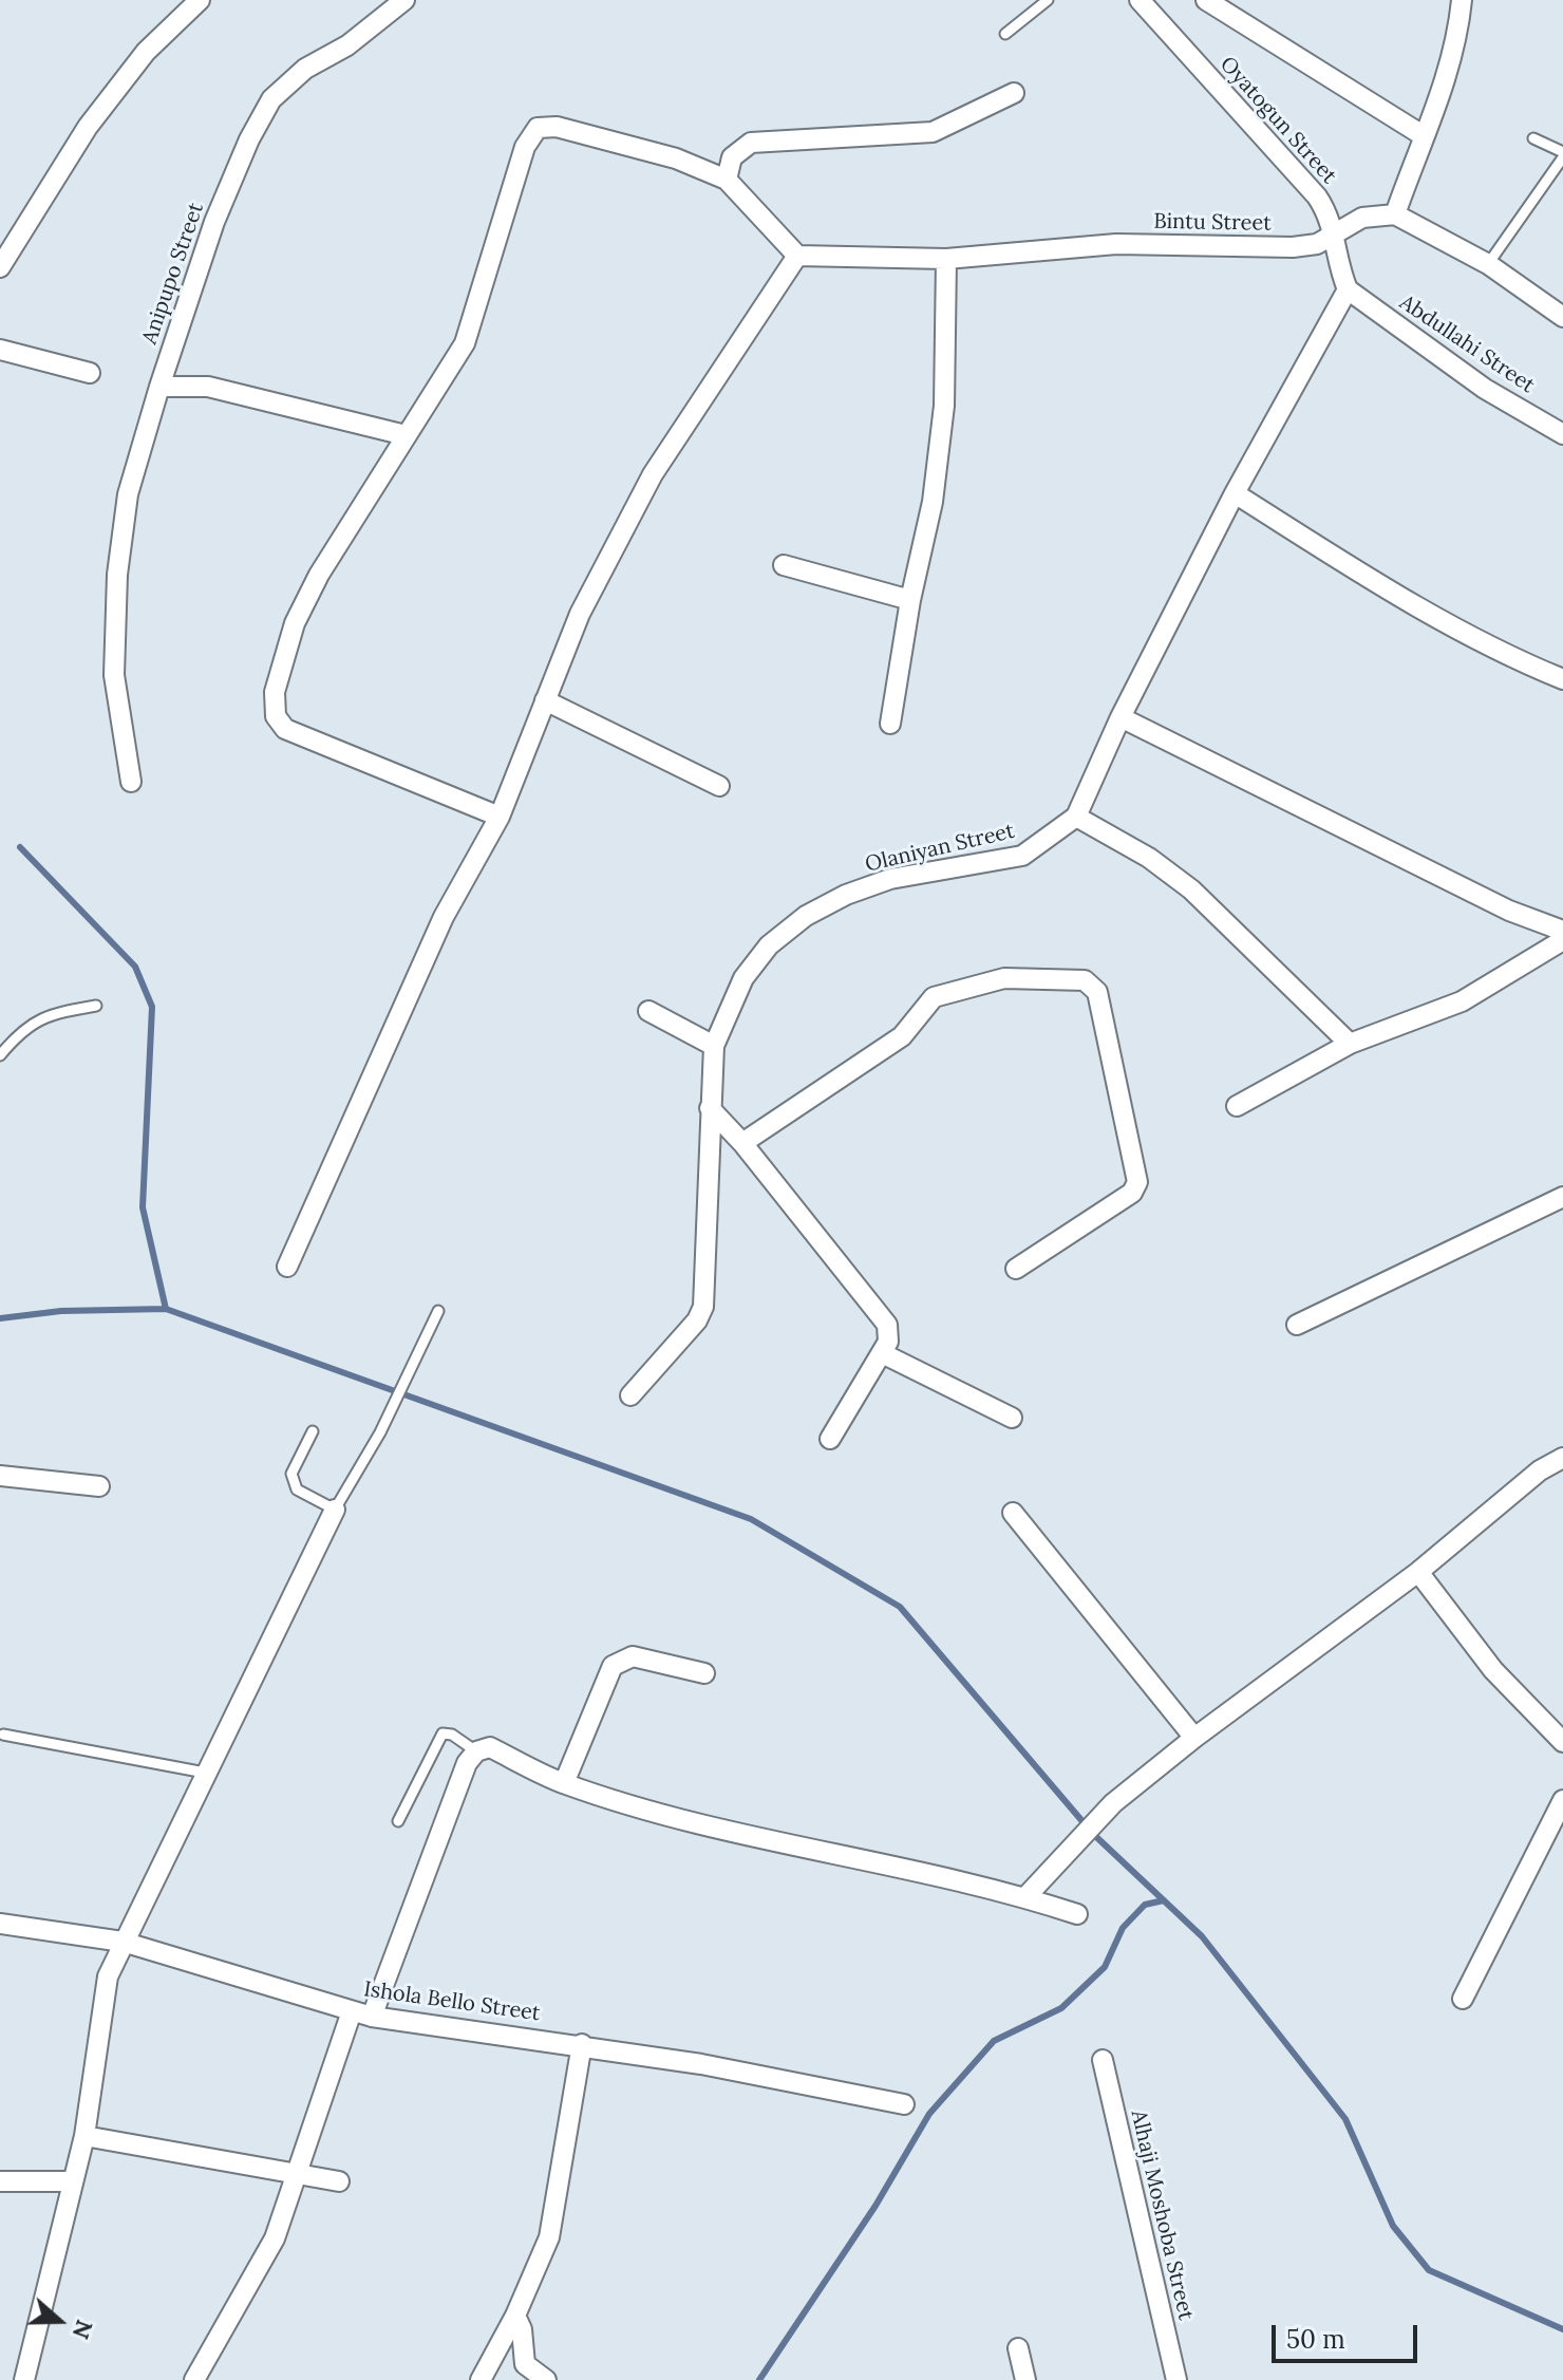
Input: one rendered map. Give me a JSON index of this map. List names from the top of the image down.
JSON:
{
  "streets": {
    "street": [
      "Oyatogun Street",
      "Bintu Street",
      "Anipupo Street",
      "Abdullahi Street",
      "Olaniyan Street",
      "Ishola Bello Street",
      "Alhaji Moshoba Street"
    ]
  },
  "crossings": [
    ["Oyatogun Street", "Bintu Street"],
    ["Oyatogun Street", "Abdullahi Street"],
    ["Oyatogun Street", "Olaniyan Street"],
    ["Abdullahi Street", "Olaniyan Street"]
  ],
  "scale_bar": "50 m",
  "north": "right"
}
